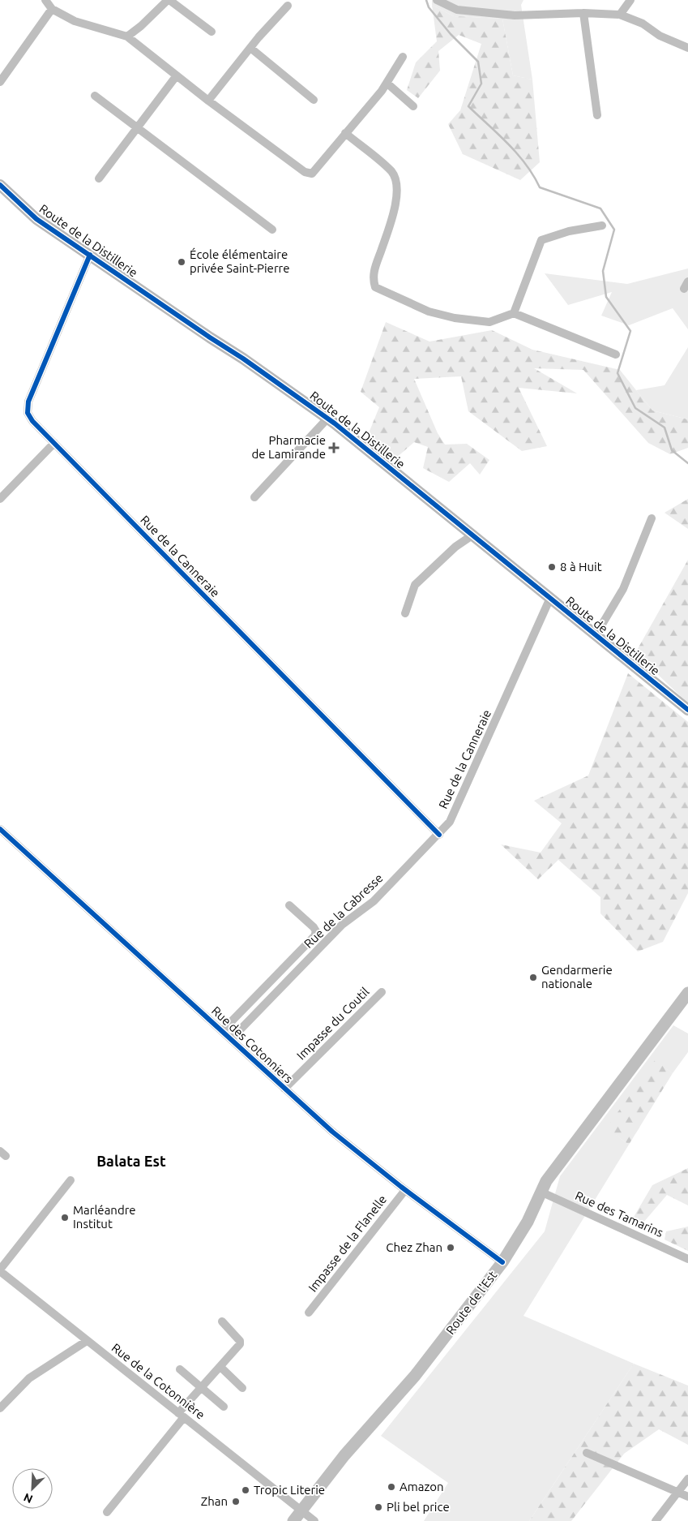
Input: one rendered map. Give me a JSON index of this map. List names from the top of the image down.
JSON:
{
  "streets": {
    "main road": ["Route de l'Est"],
    "street": [
      "Route de la Distillerie",
      "Rue de la Canneraie",
      "Rue de la Cabresse",
      "Impasse du Coutil",
      "Rue des Cotonniers",
      "Rue des Tamarins",
      "Impasse de la Flanelle",
      "Rue de la Cotonnière"
    ]
  },
  "crossings": [
    ["Route de la Distillerie", "Rue de la Canneraie"],
    ["Rue de la Canneraie", "Rue de la Cabresse"],
    ["Rue de la Cabresse", "Rue des Cotonniers"],
    ["Impasse du Coutil", "Rue des Cotonniers"],
    ["Rue des Cotonniers", "Impasse de la Flanelle"],
    ["Rue des Cotonniers", "Route de l'Est"],
    ["Rue des Tamarins", "Route de l'Est"],
    ["Route de l'Est", "Rue de la Cotonnière"]
  ],
  "districts": ["Balata Est"],
  "places": {
    "other": [
      "École élémentaire privée Saint-Pierre",
      "8 à Huit",
      "Gendarmerie nationale",
      "Marléandre Institut",
      "Chez Zhan",
      "Amazon",
      "Tropic Literie",
      "Zhan",
      "Pli bel price"
    ],
    "health": ["Pharmacie de Lamirande"]
  },
  "north": "bottom left"
}
